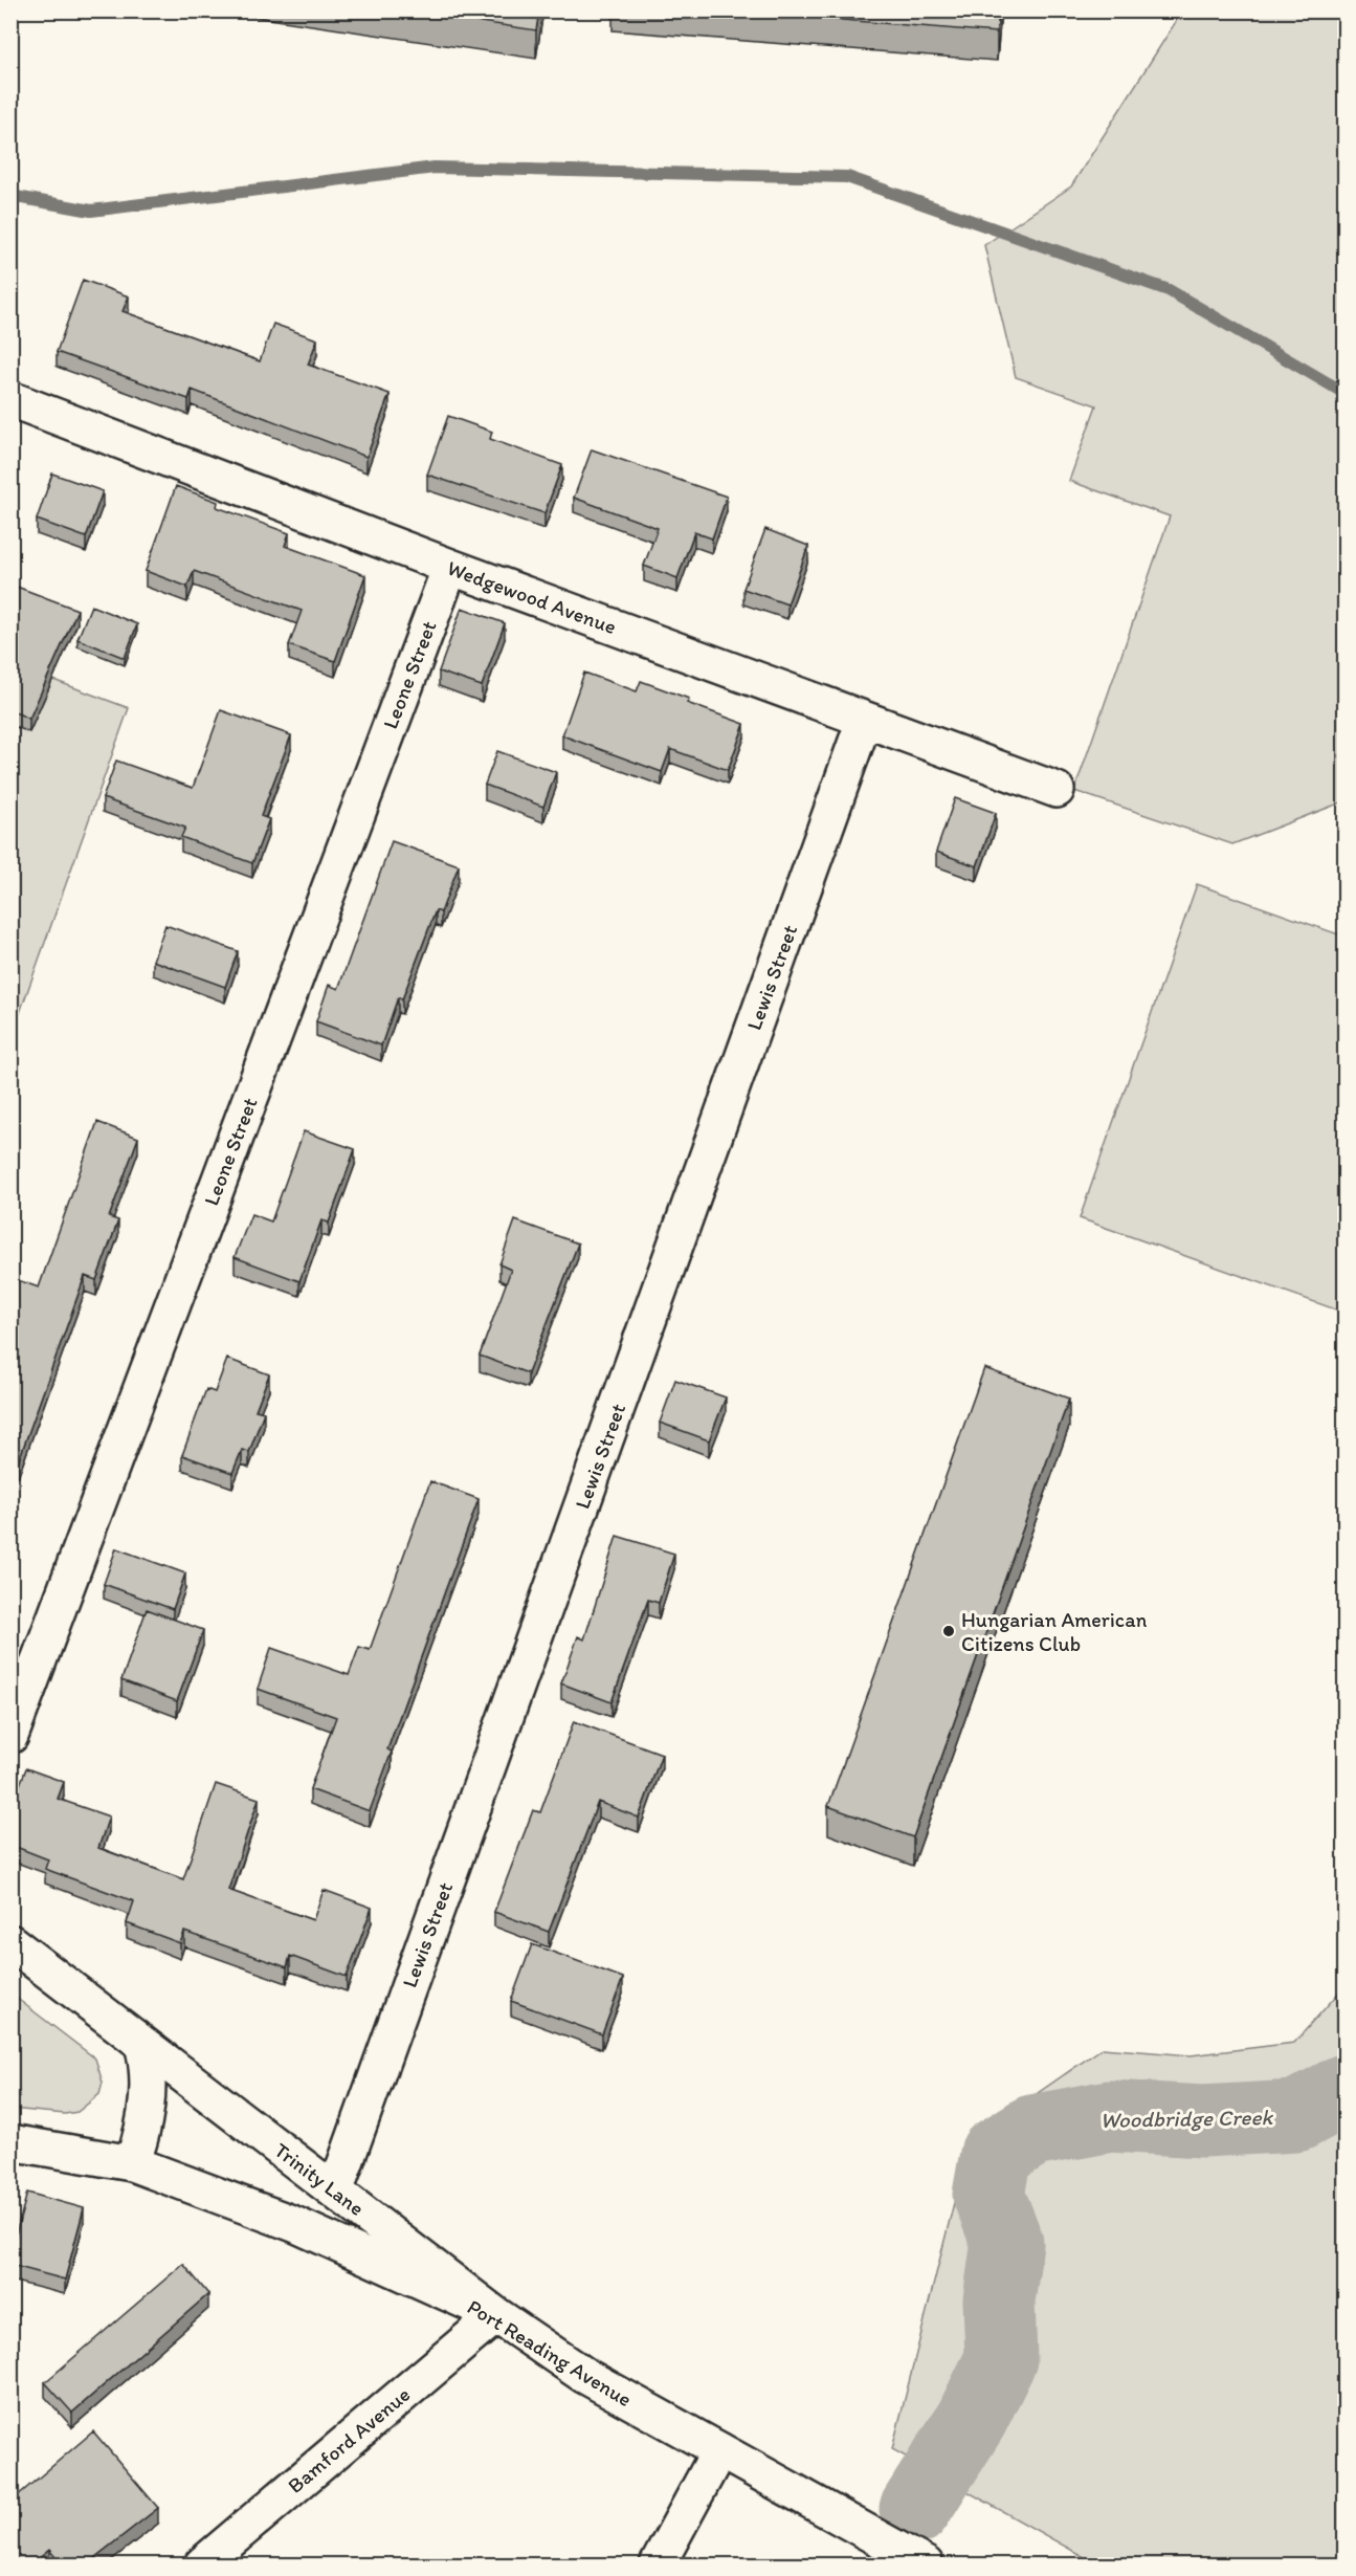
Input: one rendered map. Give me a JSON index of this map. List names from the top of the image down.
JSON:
{
  "streets": {
    "street": [
      "Wedgewood Avenue",
      "Leone Street",
      "Lewis Street",
      "Trinity Lane",
      "Port Reading Avenue",
      "Bamford Avenue"
    ]
  },
  "crossings": [
    ["Wedgewood Avenue", "Leone Street"],
    ["Wedgewood Avenue", "Lewis Street"],
    ["Lewis Street", "Trinity Lane"],
    ["Trinity Lane", "Port Reading Avenue"],
    ["Trinity Lane", "Bamford Avenue"],
    ["Port Reading Avenue", "Bamford Avenue"]
  ],
  "water": ["Woodbridge Creek"],
  "places": ["Hungarian American Citizens Club"]
}
